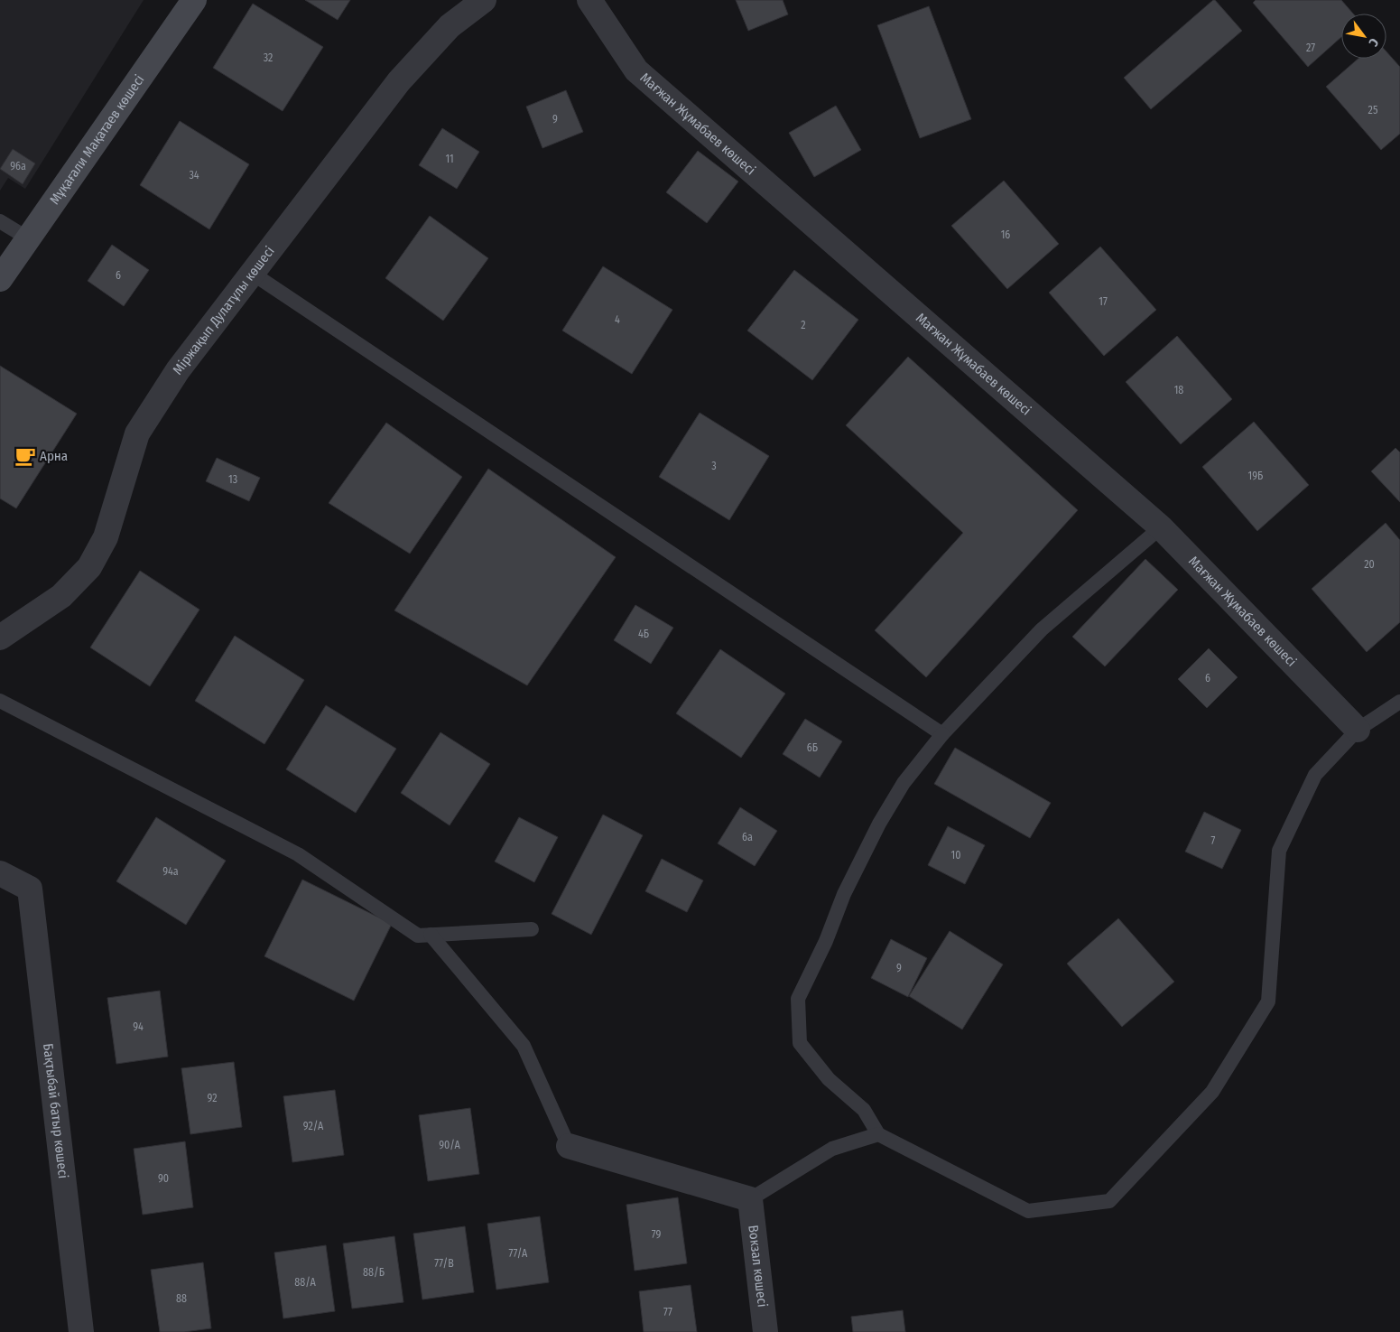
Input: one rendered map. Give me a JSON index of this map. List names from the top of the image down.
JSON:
{
  "streets": {
    "street": [
      "Мағжан Жұмабаев көшесі",
      "Мұқағали Мақатаев көшесі",
      "Міржақып Дулатұлы көшесі",
      "Бақтыбай батыр көшесі",
      "Вокзал көшесі"
    ]
  },
  "places": {
    "cafe": ["Арна"]
  },
  "house_numbers": [
    "27",
    "32",
    "25",
    "9",
    "11",
    "96а",
    "34",
    "16",
    "6",
    "17",
    "4",
    "2",
    "18",
    "3",
    "19Б",
    "13",
    "20",
    "4Б",
    "6",
    "6Б",
    "6а",
    "7",
    "10",
    "94а",
    "9",
    "94",
    "92",
    "92/А",
    "90/А",
    "90",
    "79",
    "77/А",
    "77/В",
    "88/Б",
    "88/А",
    "88",
    "77"
  ],
  "north": "bottom right"
}
